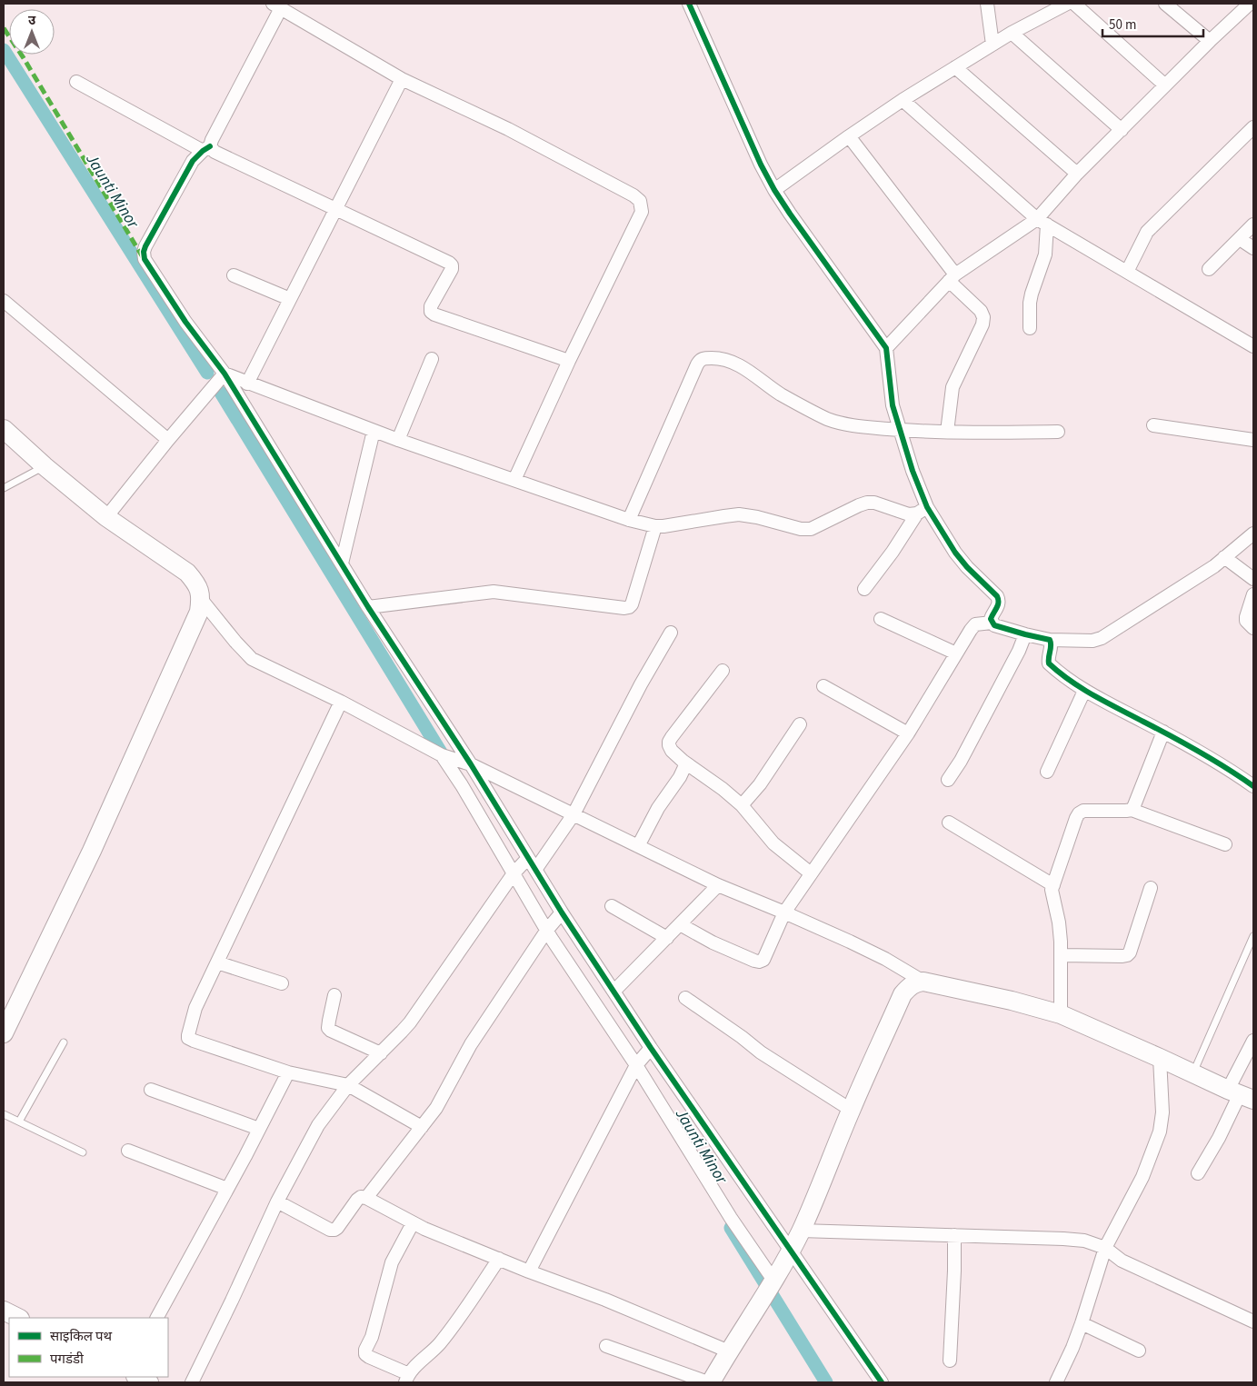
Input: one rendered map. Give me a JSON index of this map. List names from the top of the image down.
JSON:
{
  "water": ["Jaunti Minor"],
  "legend": ["साइकिल पथ", "पगडंडी"],
  "scale_bar": "50 m",
  "north": "top"
}
